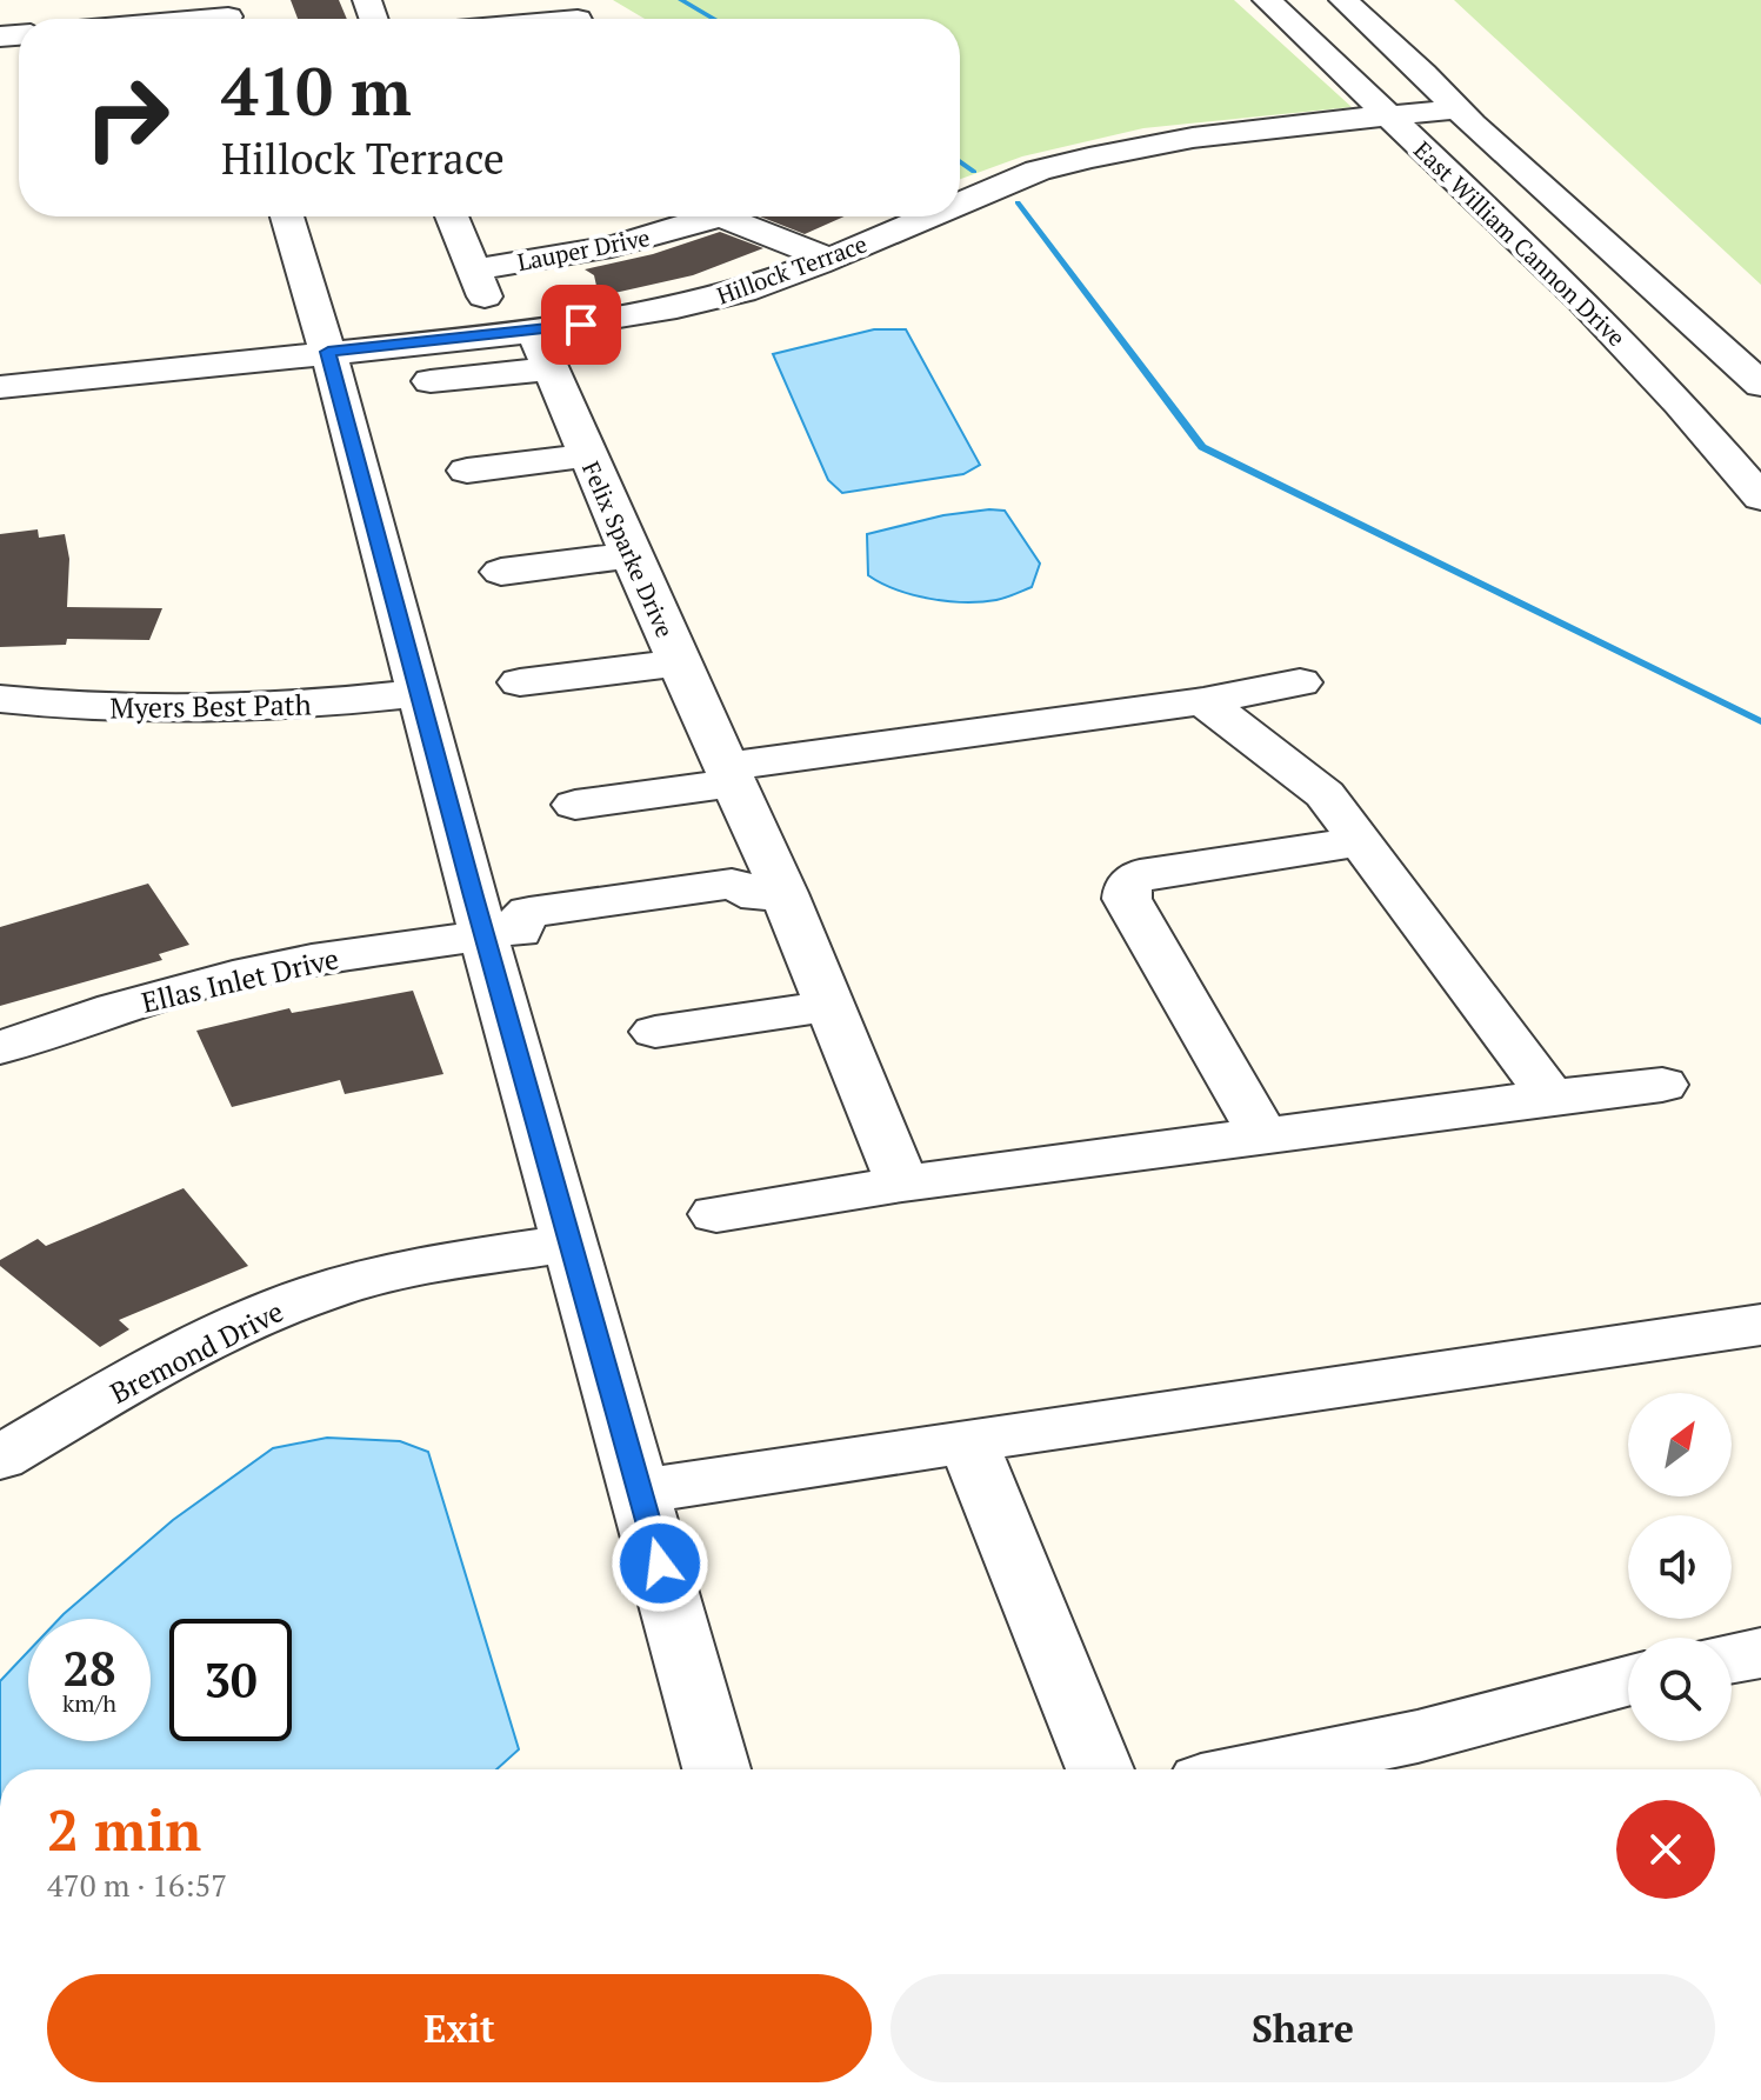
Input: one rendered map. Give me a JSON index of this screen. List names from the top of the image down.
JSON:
{
  "streets": {
    "street": [
      "East William Cannon Drive",
      "Lauper Drive",
      "Hillock Terrace",
      "Felix Sparke Drive",
      "Myers Best Path",
      "Ellas Inlet Drive",
      "Bremond Drive"
    ]
  },
  "crossings": [
    ["East William Cannon Drive", "Hillock Terrace"],
    ["Hillock Terrace", "Felix Sparke Drive"],
    ["Felix Sparke Drive", "Ellas Inlet Drive"]
  ],
  "north": "top right",
  "page": {
    "turn": ["410 m", "Hillock Terrace"],
    "speed": "28 km/h",
    "limit": "30",
    "heading": ["2 min", "470 m · 16:57"],
    "buttons": ["Exit", "Share"]
  }
}
